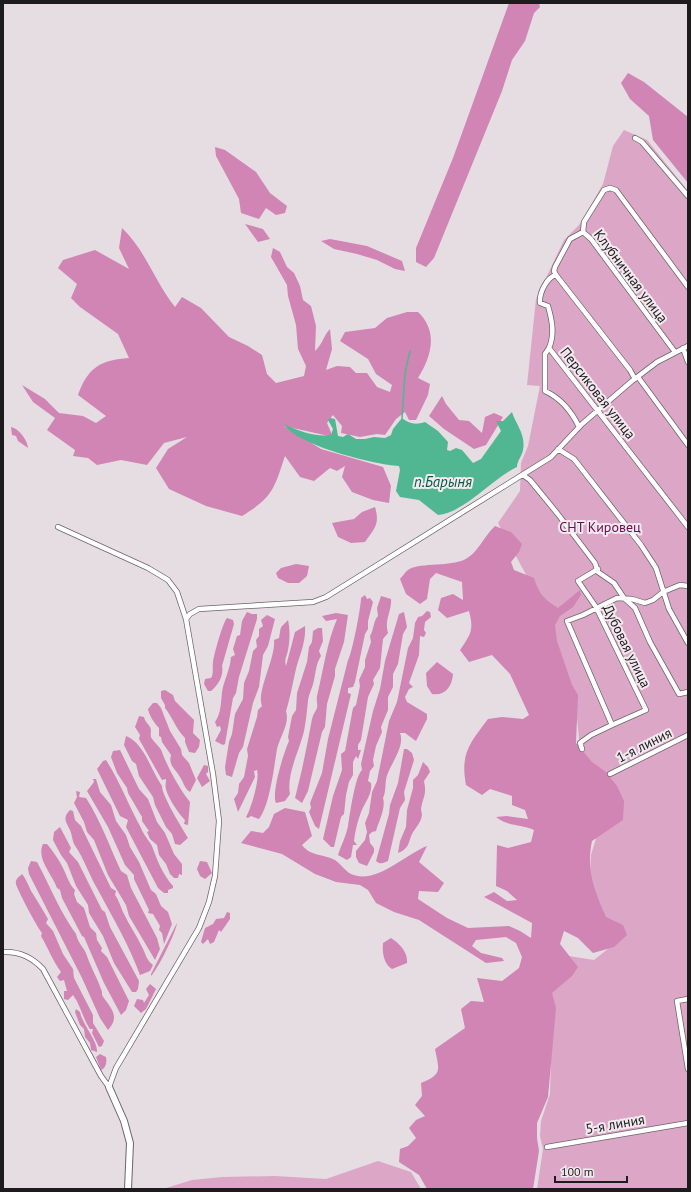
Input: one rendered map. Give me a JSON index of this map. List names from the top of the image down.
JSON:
{
  "streets": {
    "street": [
      "Клубничная улица",
      "Персиковая улица",
      "Дубовая улица",
      "1-я линия",
      "5-я линия"
    ]
  },
  "crossings": [
    ["Клубничная улица", "Персиковая улица"]
  ],
  "water": ["п.Барыня"],
  "parks": ["СНТ Кировец"],
  "scale_bar": "100 m"
}
